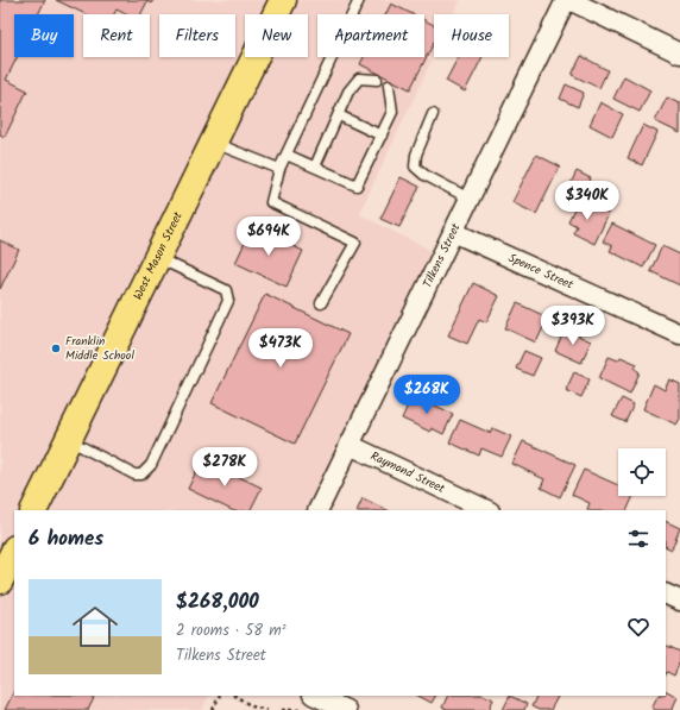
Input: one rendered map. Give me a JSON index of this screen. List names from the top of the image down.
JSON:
{
  "streets": {
    "main road": ["West Mason Street"],
    "street": ["Tilkens Street", "Spence Street", "Raymond Street"]
  },
  "crossings": [
    ["Tilkens Street", "Spence Street"],
    ["Tilkens Street", "Raymond Street"]
  ],
  "places": ["Franklin Middle School"],
  "page": {
    "chip": [
      "Buy",
      "Rent",
      "Filters",
      "New",
      "Apartment",
      "House"
    ],
    "price": [
      "$340K",
      "$694K",
      "$393K",
      "$473K",
      "$268K",
      "$278K"
    ],
    "heading": "6 homes",
    "list": [
      {
        "name": "$268,000",
        "note": "2 rooms · 58 m² · Tilkens Street"
      }
    ]
  }
}
